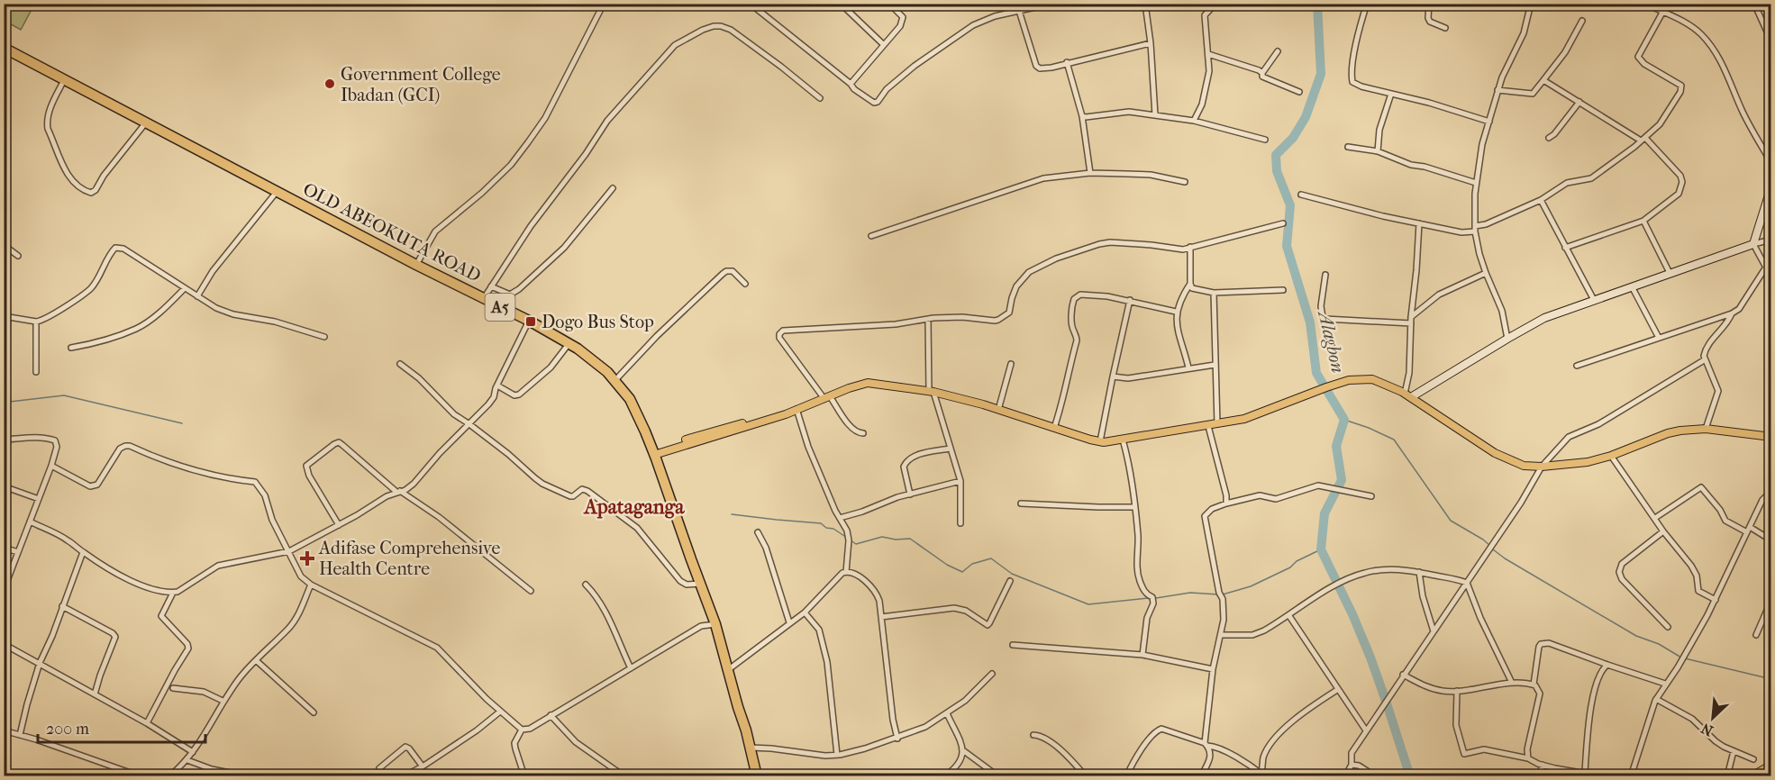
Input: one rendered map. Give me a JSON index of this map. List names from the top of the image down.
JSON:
{
  "streets": {
    "highway": ["OLD ABEOKUTA ROAD", "A5"]
  },
  "districts": ["Apataganga"],
  "water": ["Alagbon"],
  "places": {
    "other": ["Government College Ibadan (GCI)"],
    "transit": ["Dogo Bus Stop"],
    "health": ["Adifase Comprehensive Health Centre"]
  },
  "scale_bar": "200 m",
  "north": "bottom left"
}
